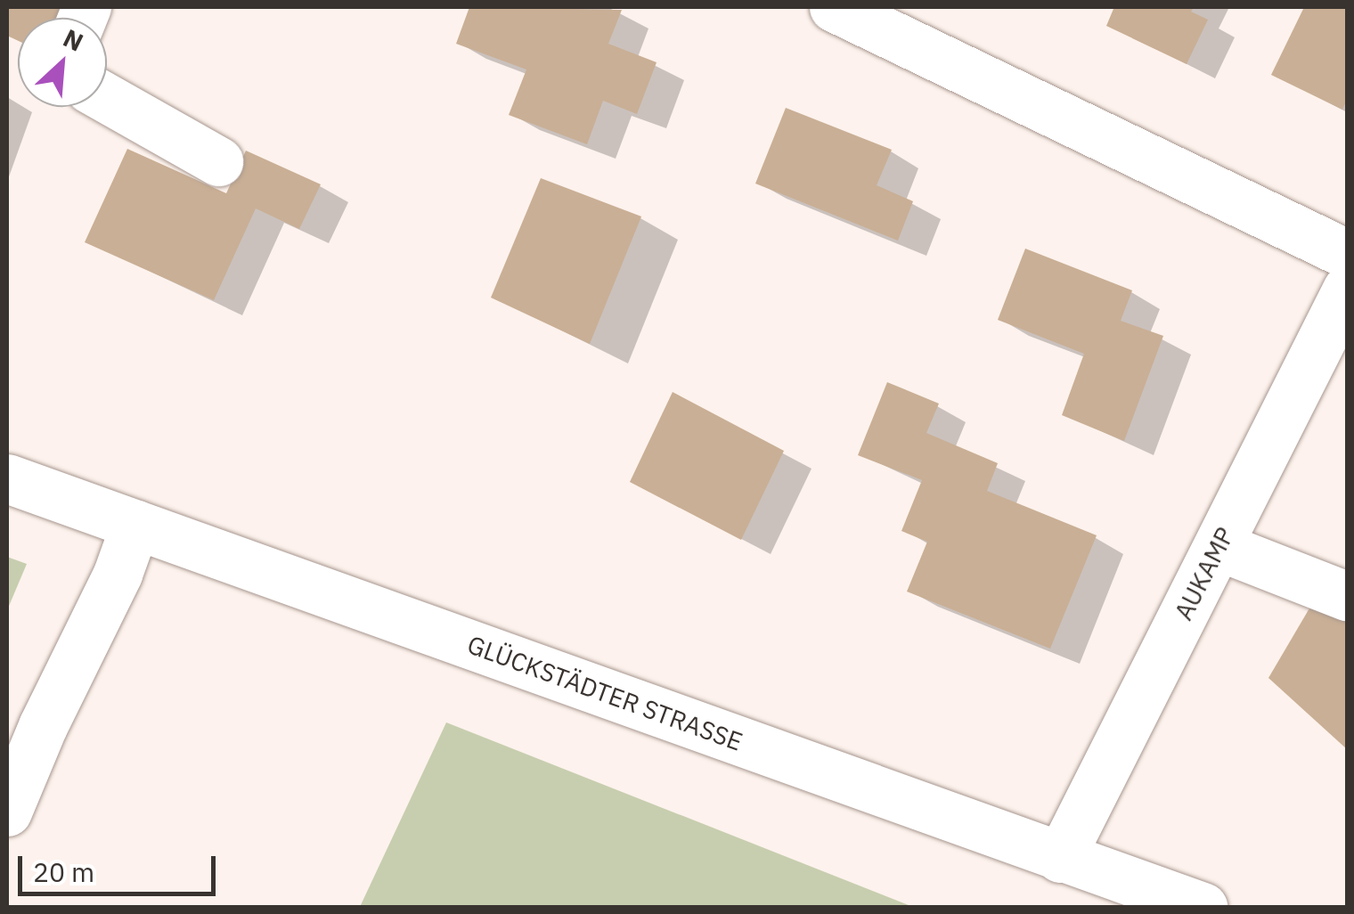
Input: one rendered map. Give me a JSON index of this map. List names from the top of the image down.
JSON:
{
  "streets": {
    "street": ["AUKAMP", "GLÜCKSTÄDTER STRASSE"]
  },
  "crossings": [
    ["AUKAMP", "GLÜCKSTÄDTER STRASSE"]
  ],
  "scale_bar": "20 m",
  "north": "top right"
}
